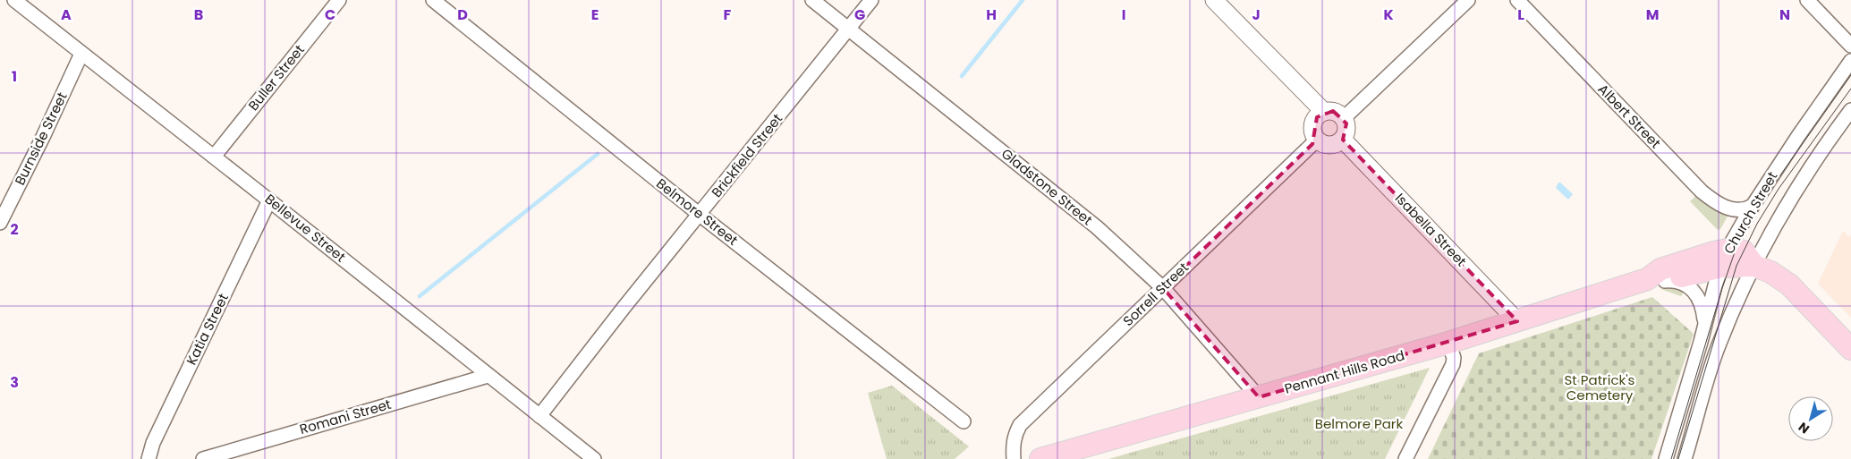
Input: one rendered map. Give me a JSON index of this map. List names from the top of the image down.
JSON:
{
  "streets": {
    "main road": ["Pennant Hills Road"],
    "street": [
      "Buller Street",
      "Albert Street",
      "Burnside Street",
      "Brickfield Street",
      "Gladstone Street",
      "Belmore Street",
      "Church Street",
      "Bellevue Street",
      "Isabella Street",
      "Sorrell Street",
      "Katia Street",
      "Romani Street"
    ]
  },
  "crossings": [
    ["Buller Street", "Bellevue Street"],
    ["Albert Street", "Church Street"],
    ["Burnside Street", "Bellevue Street"],
    ["Brickfield Street", "Gladstone Street"],
    ["Brickfield Street", "Belmore Street"],
    ["Brickfield Street", "Bellevue Street"],
    ["Gladstone Street", "Sorrell Street"],
    ["Gladstone Street", "Pennant Hills Road"],
    ["Church Street", "Pennant Hills Road"],
    ["Bellevue Street", "Katia Street"],
    ["Bellevue Street", "Romani Street"],
    ["Isabella Street", "Sorrell Street"],
    ["Isabella Street", "Pennant Hills Road"]
  ],
  "parks": ["St Patrick's Cemetery", "Belmore Park"],
  "north": "bottom left",
  "grid": {
    "columns": [
      "A",
      "B",
      "C",
      "D",
      "E",
      "F",
      "G",
      "H",
      "I",
      "J",
      "K",
      "L",
      "M",
      "N"
    ],
    "rows": ["1", "2", "3"]
  }
}
